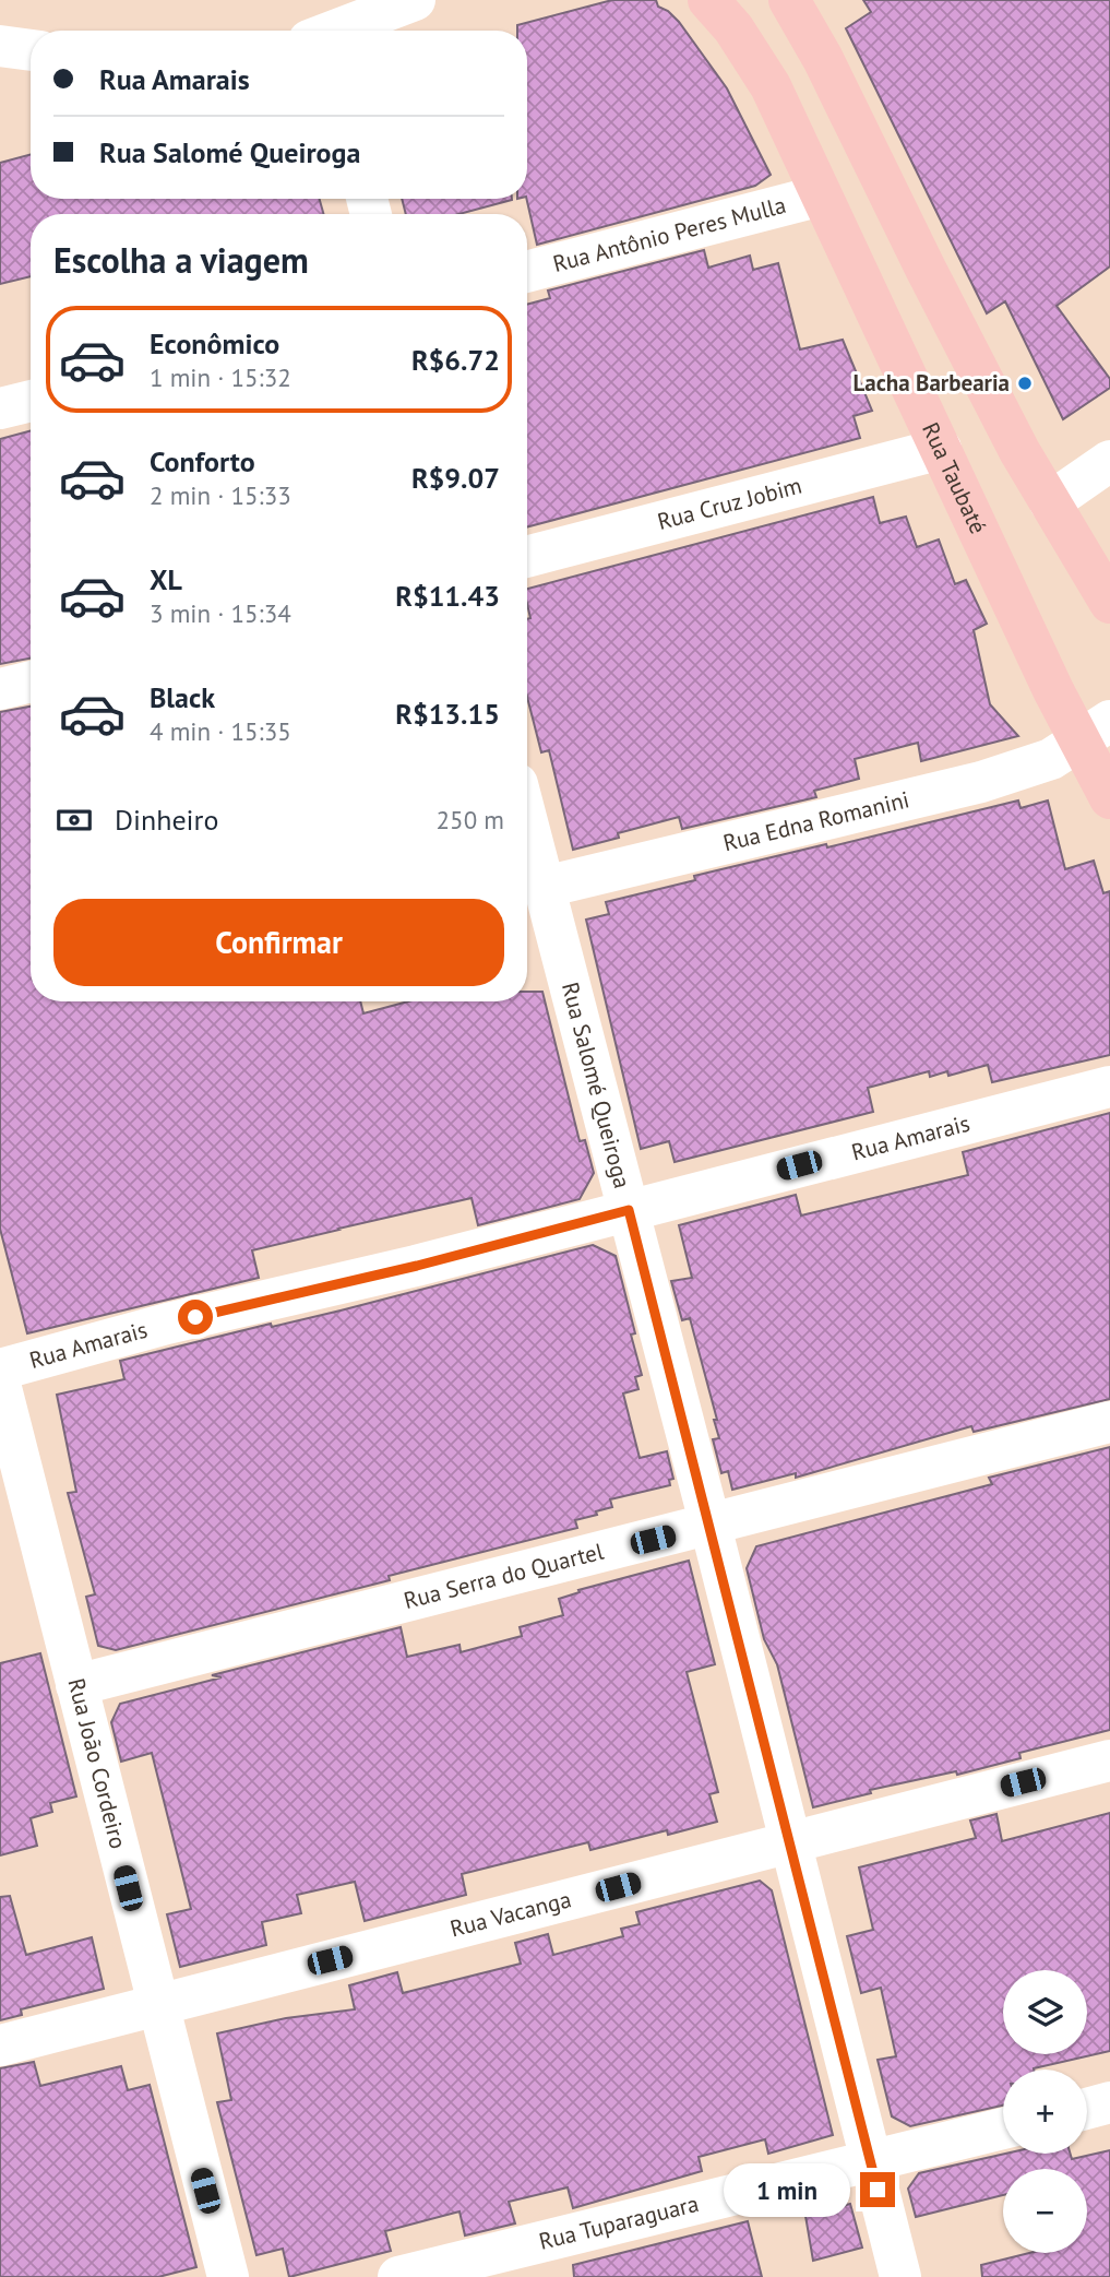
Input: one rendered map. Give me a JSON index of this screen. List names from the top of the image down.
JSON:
{
  "streets": {
    "main road": ["Rua Taubaté"],
    "street": [
      "Rua Antônio Peres Mulla",
      "Rua Cruz Jobim",
      "Rua Edna Romanini",
      "Rua Salomé Queiroga",
      "Rua Amarais",
      "Rua Serra do Quartel",
      "Rua João Cordeiro",
      "Rua Vacanga",
      "Rua Tuparaguara"
    ]
  },
  "crossings": [
    ["Rua Antônio Peres Mulla", "Rua Taubaté"],
    ["Rua Taubaté", "Rua Cruz Jobim"],
    ["Rua Taubaté", "Rua Edna Romanini"],
    ["Rua Edna Romanini", "Rua Salomé Queiroga"],
    ["Rua Salomé Queiroga", "Rua Amarais"],
    ["Rua Salomé Queiroga", "Rua Serra do Quartel"],
    ["Rua Salomé Queiroga", "Rua Vacanga"],
    ["Rua Salomé Queiroga", "Rua Tuparaguara"],
    ["Rua Serra do Quartel", "Rua João Cordeiro"],
    ["Rua João Cordeiro", "Rua Vacanga"]
  ],
  "places": ["Lacha Barbearia"],
  "page": {
    "banner": ["Rua Amarais", "Rua Salomé Queiroga"],
    "heading": "Escolha a viagem",
    "list": [
      {
        "name": "Econômico",
        "note": "1 min · 15:32",
        "value": "R$6.72"
      },
      {
        "name": "Conforto",
        "note": "2 min · 15:33",
        "value": "R$9.07"
      },
      {
        "name": "XL",
        "note": "3 min · 15:34",
        "value": "R$11.43"
      },
      {
        "name": "Black",
        "note": "4 min · 15:35",
        "value": "R$13.15"
      }
    ],
    "pay": ["Dinheiro", "250 m"],
    "buttons": "Confirmar",
    "map_buttons": ["+", "−"],
    "bubble": "1 min"
  }
}
